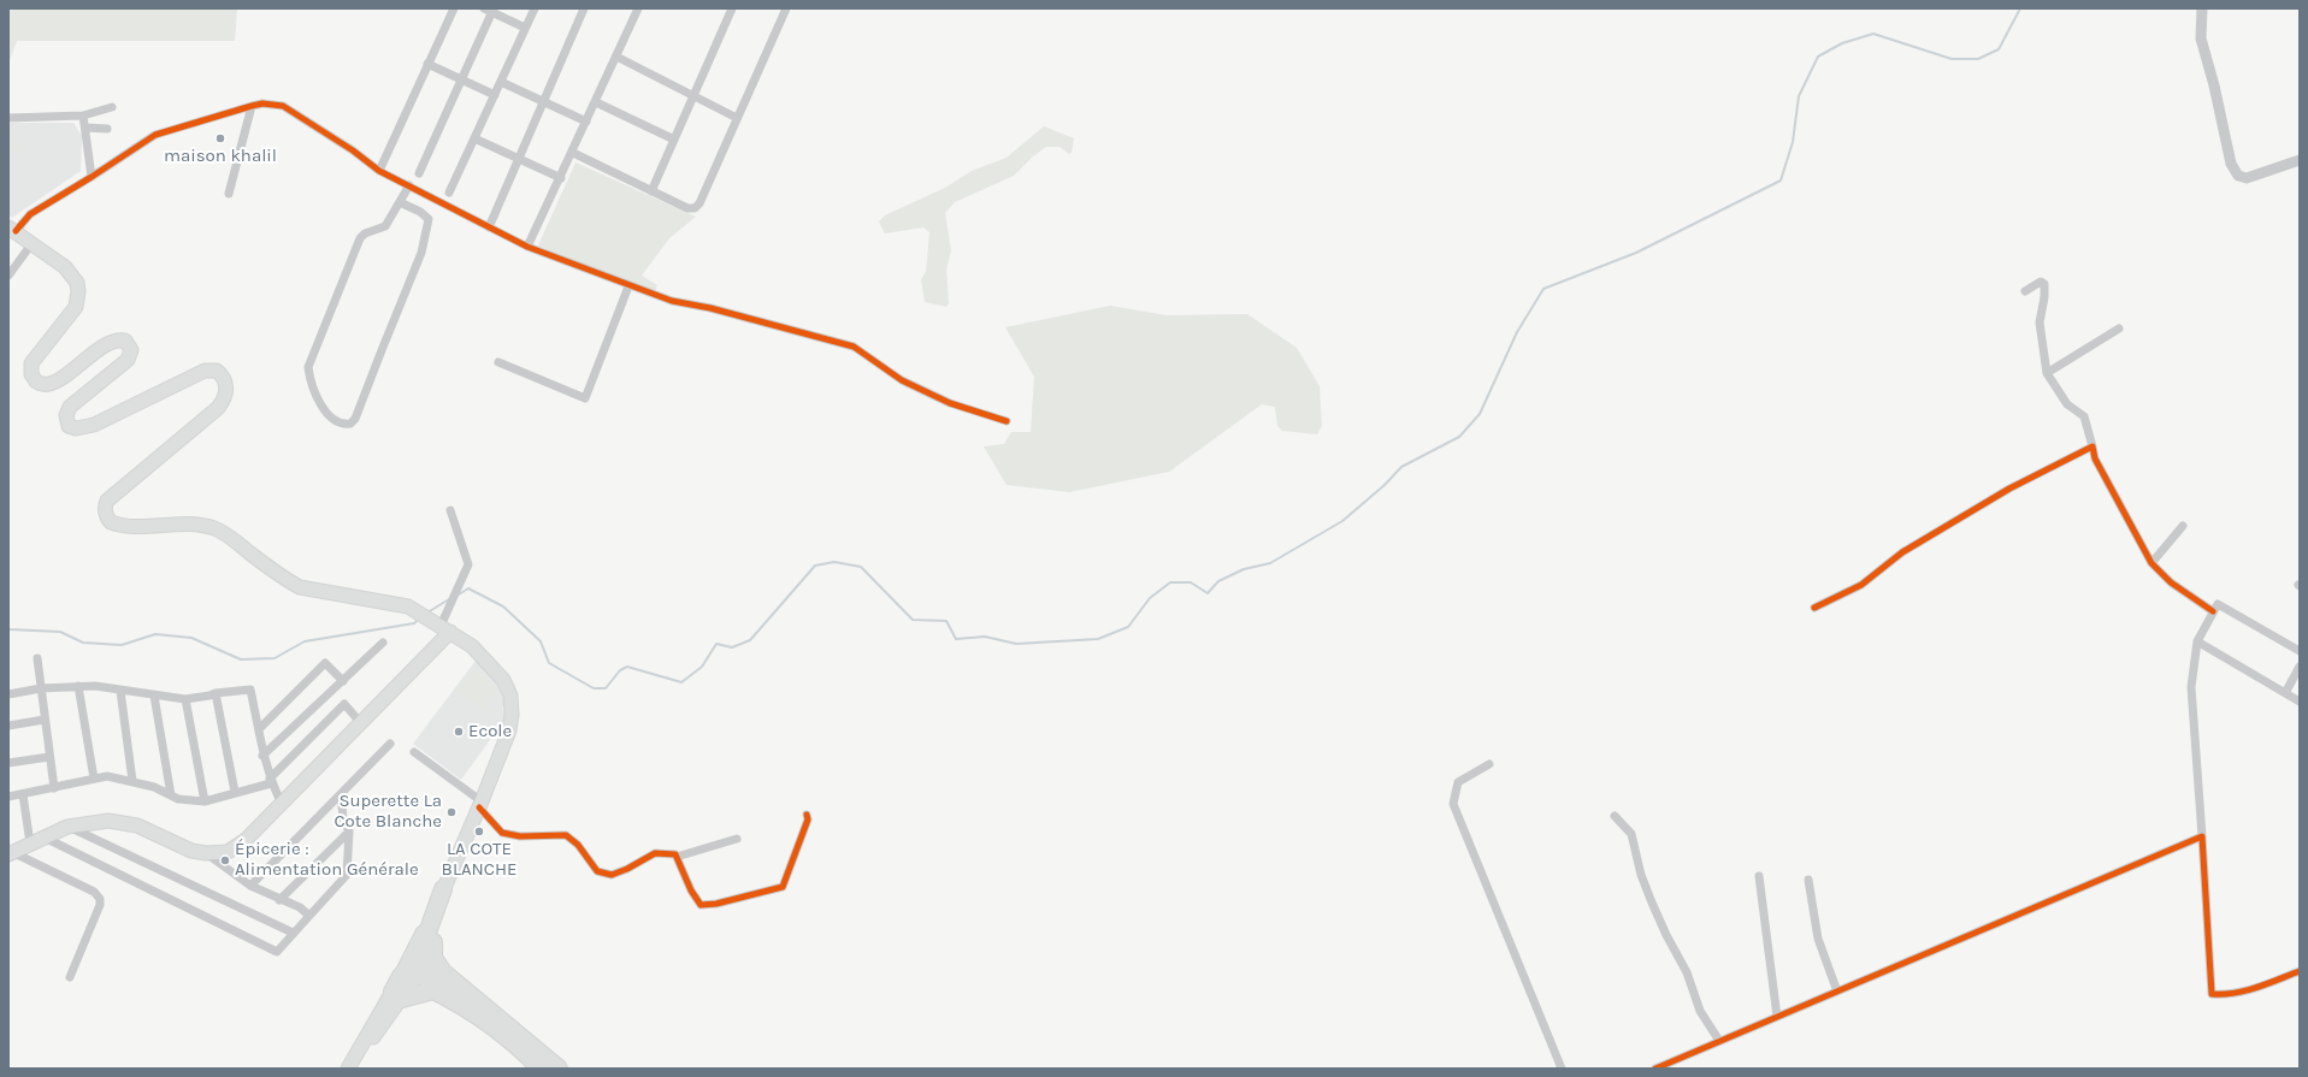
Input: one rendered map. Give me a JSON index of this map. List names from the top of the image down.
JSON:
{
  "places": [
    "maison khalil",
    "Ecole",
    "Superette La Cote Blanche",
    "LA COTE BLANCHE",
    "Épicerie : Alimentation Générale"
  ]
}
